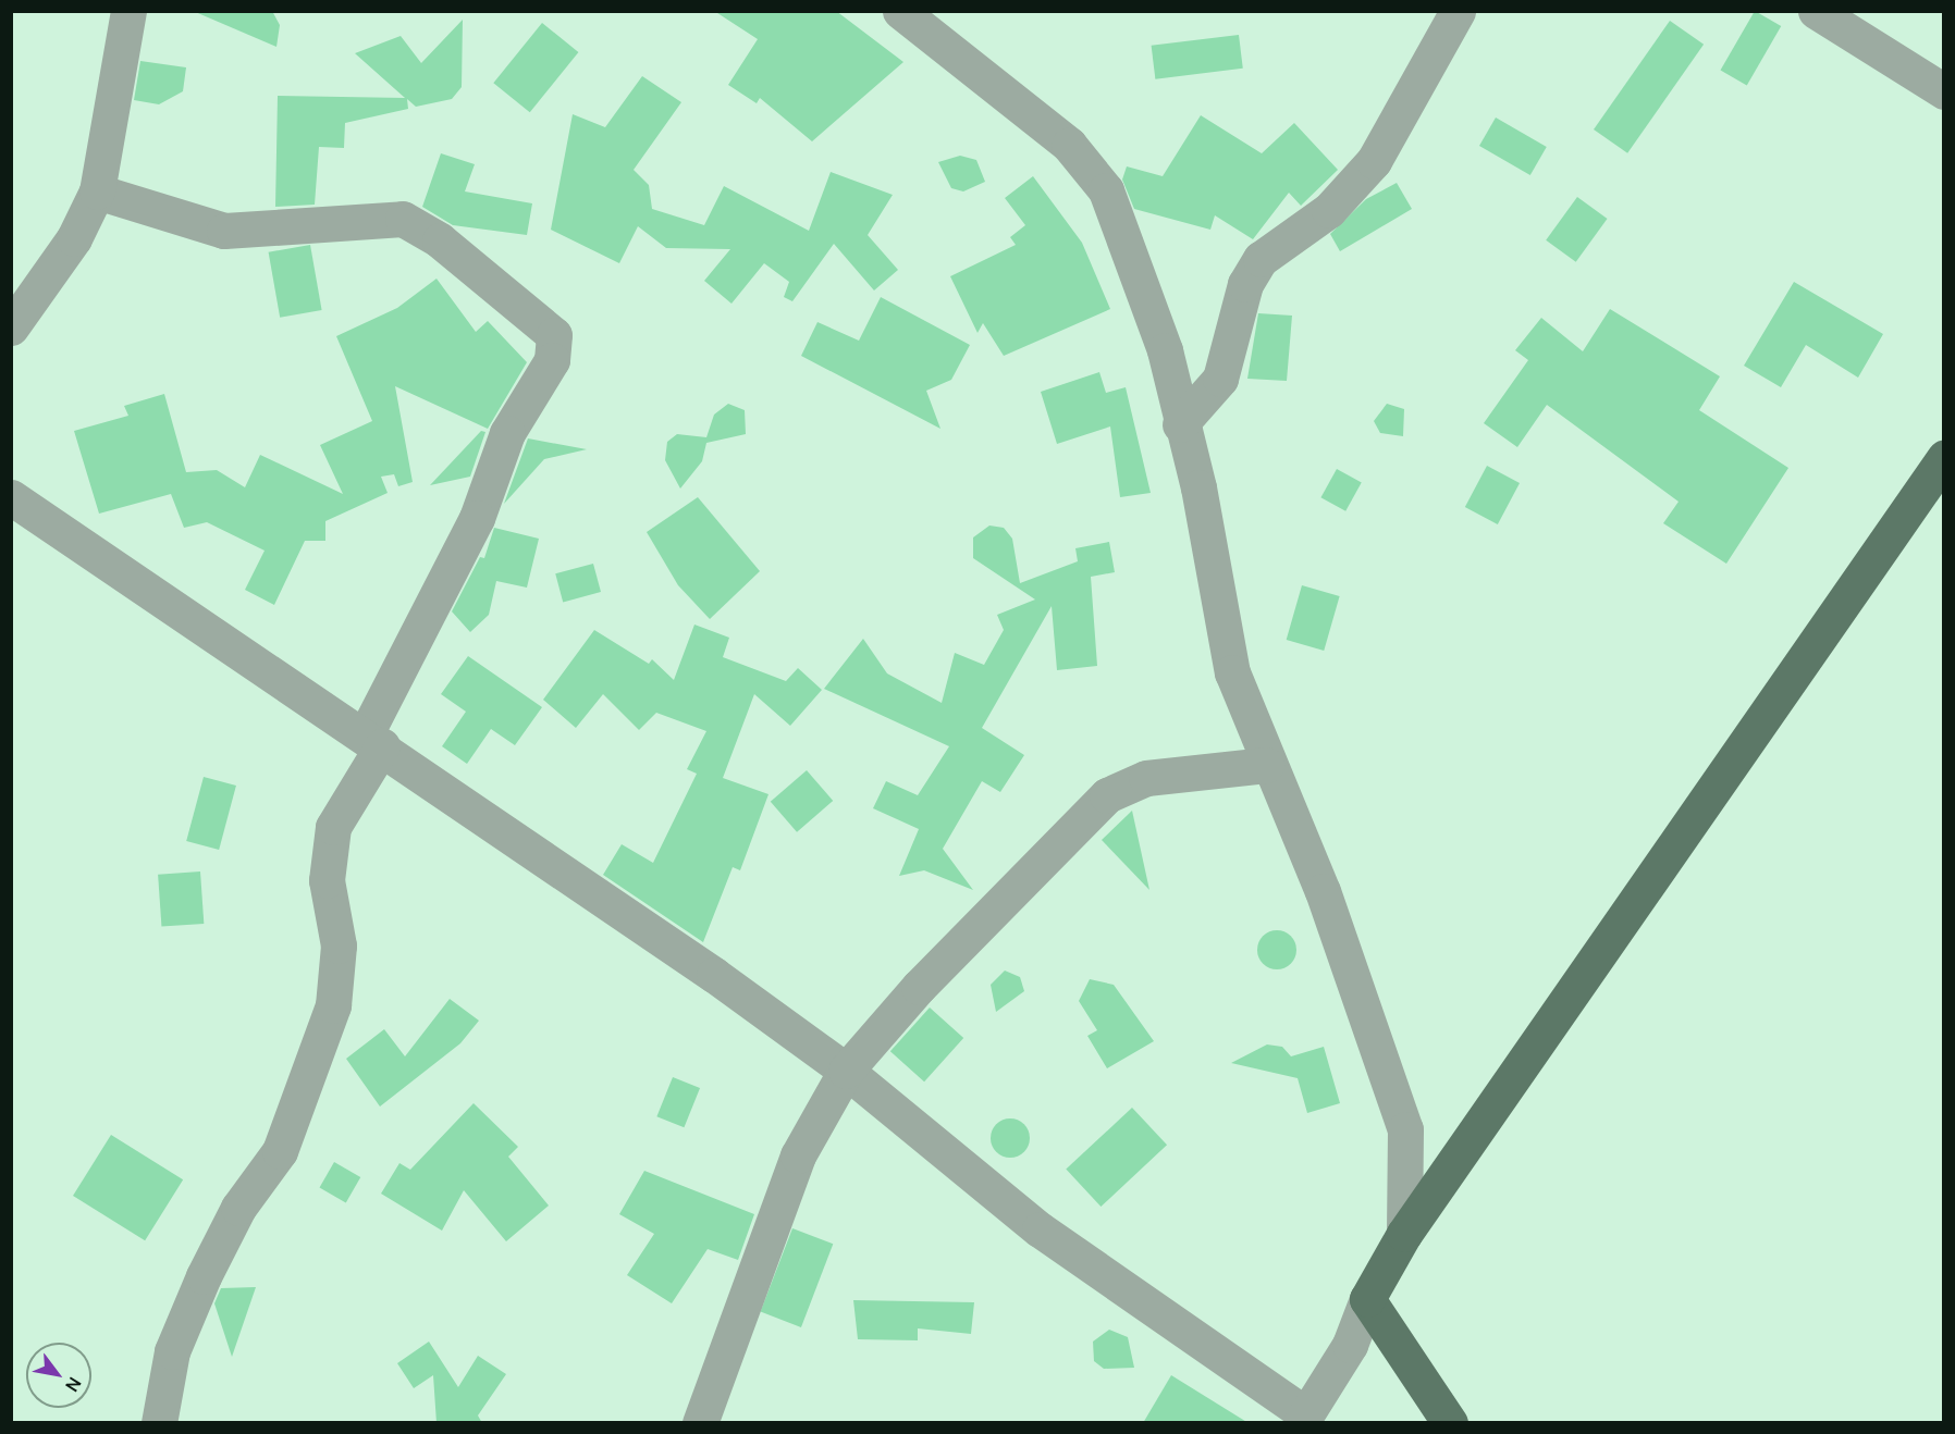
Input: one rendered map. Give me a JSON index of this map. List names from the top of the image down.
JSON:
{
  "north": "bottom right"
}
